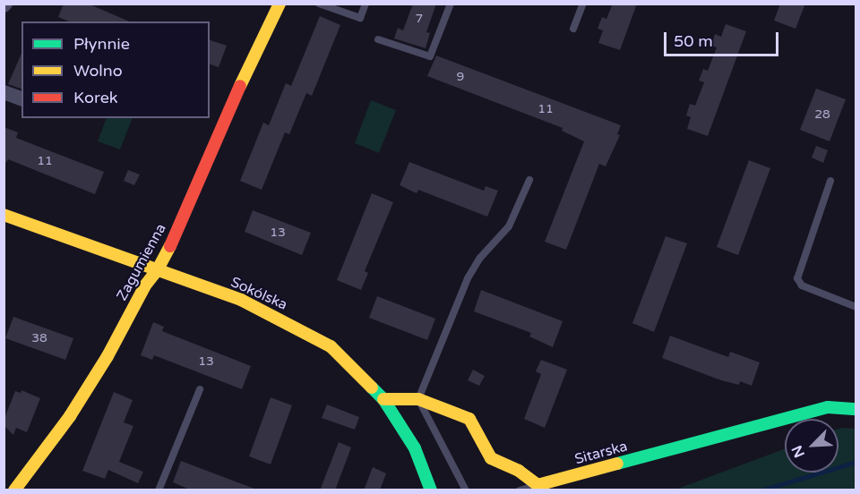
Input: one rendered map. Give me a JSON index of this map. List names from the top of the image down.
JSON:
{
  "streets": {
    "street": ["Zagumienna", "Sokólska", "Sitarska"]
  },
  "crossings": [
    ["Zagumienna", "Sokólska"]
  ],
  "house_numbers": [
    "7",
    "9",
    "11",
    "28",
    "11",
    "13",
    "38",
    "13"
  ],
  "legend": ["Płynnie", "Wolno", "Korek"],
  "scale_bar": "50 m",
  "north": "bottom left"
}
